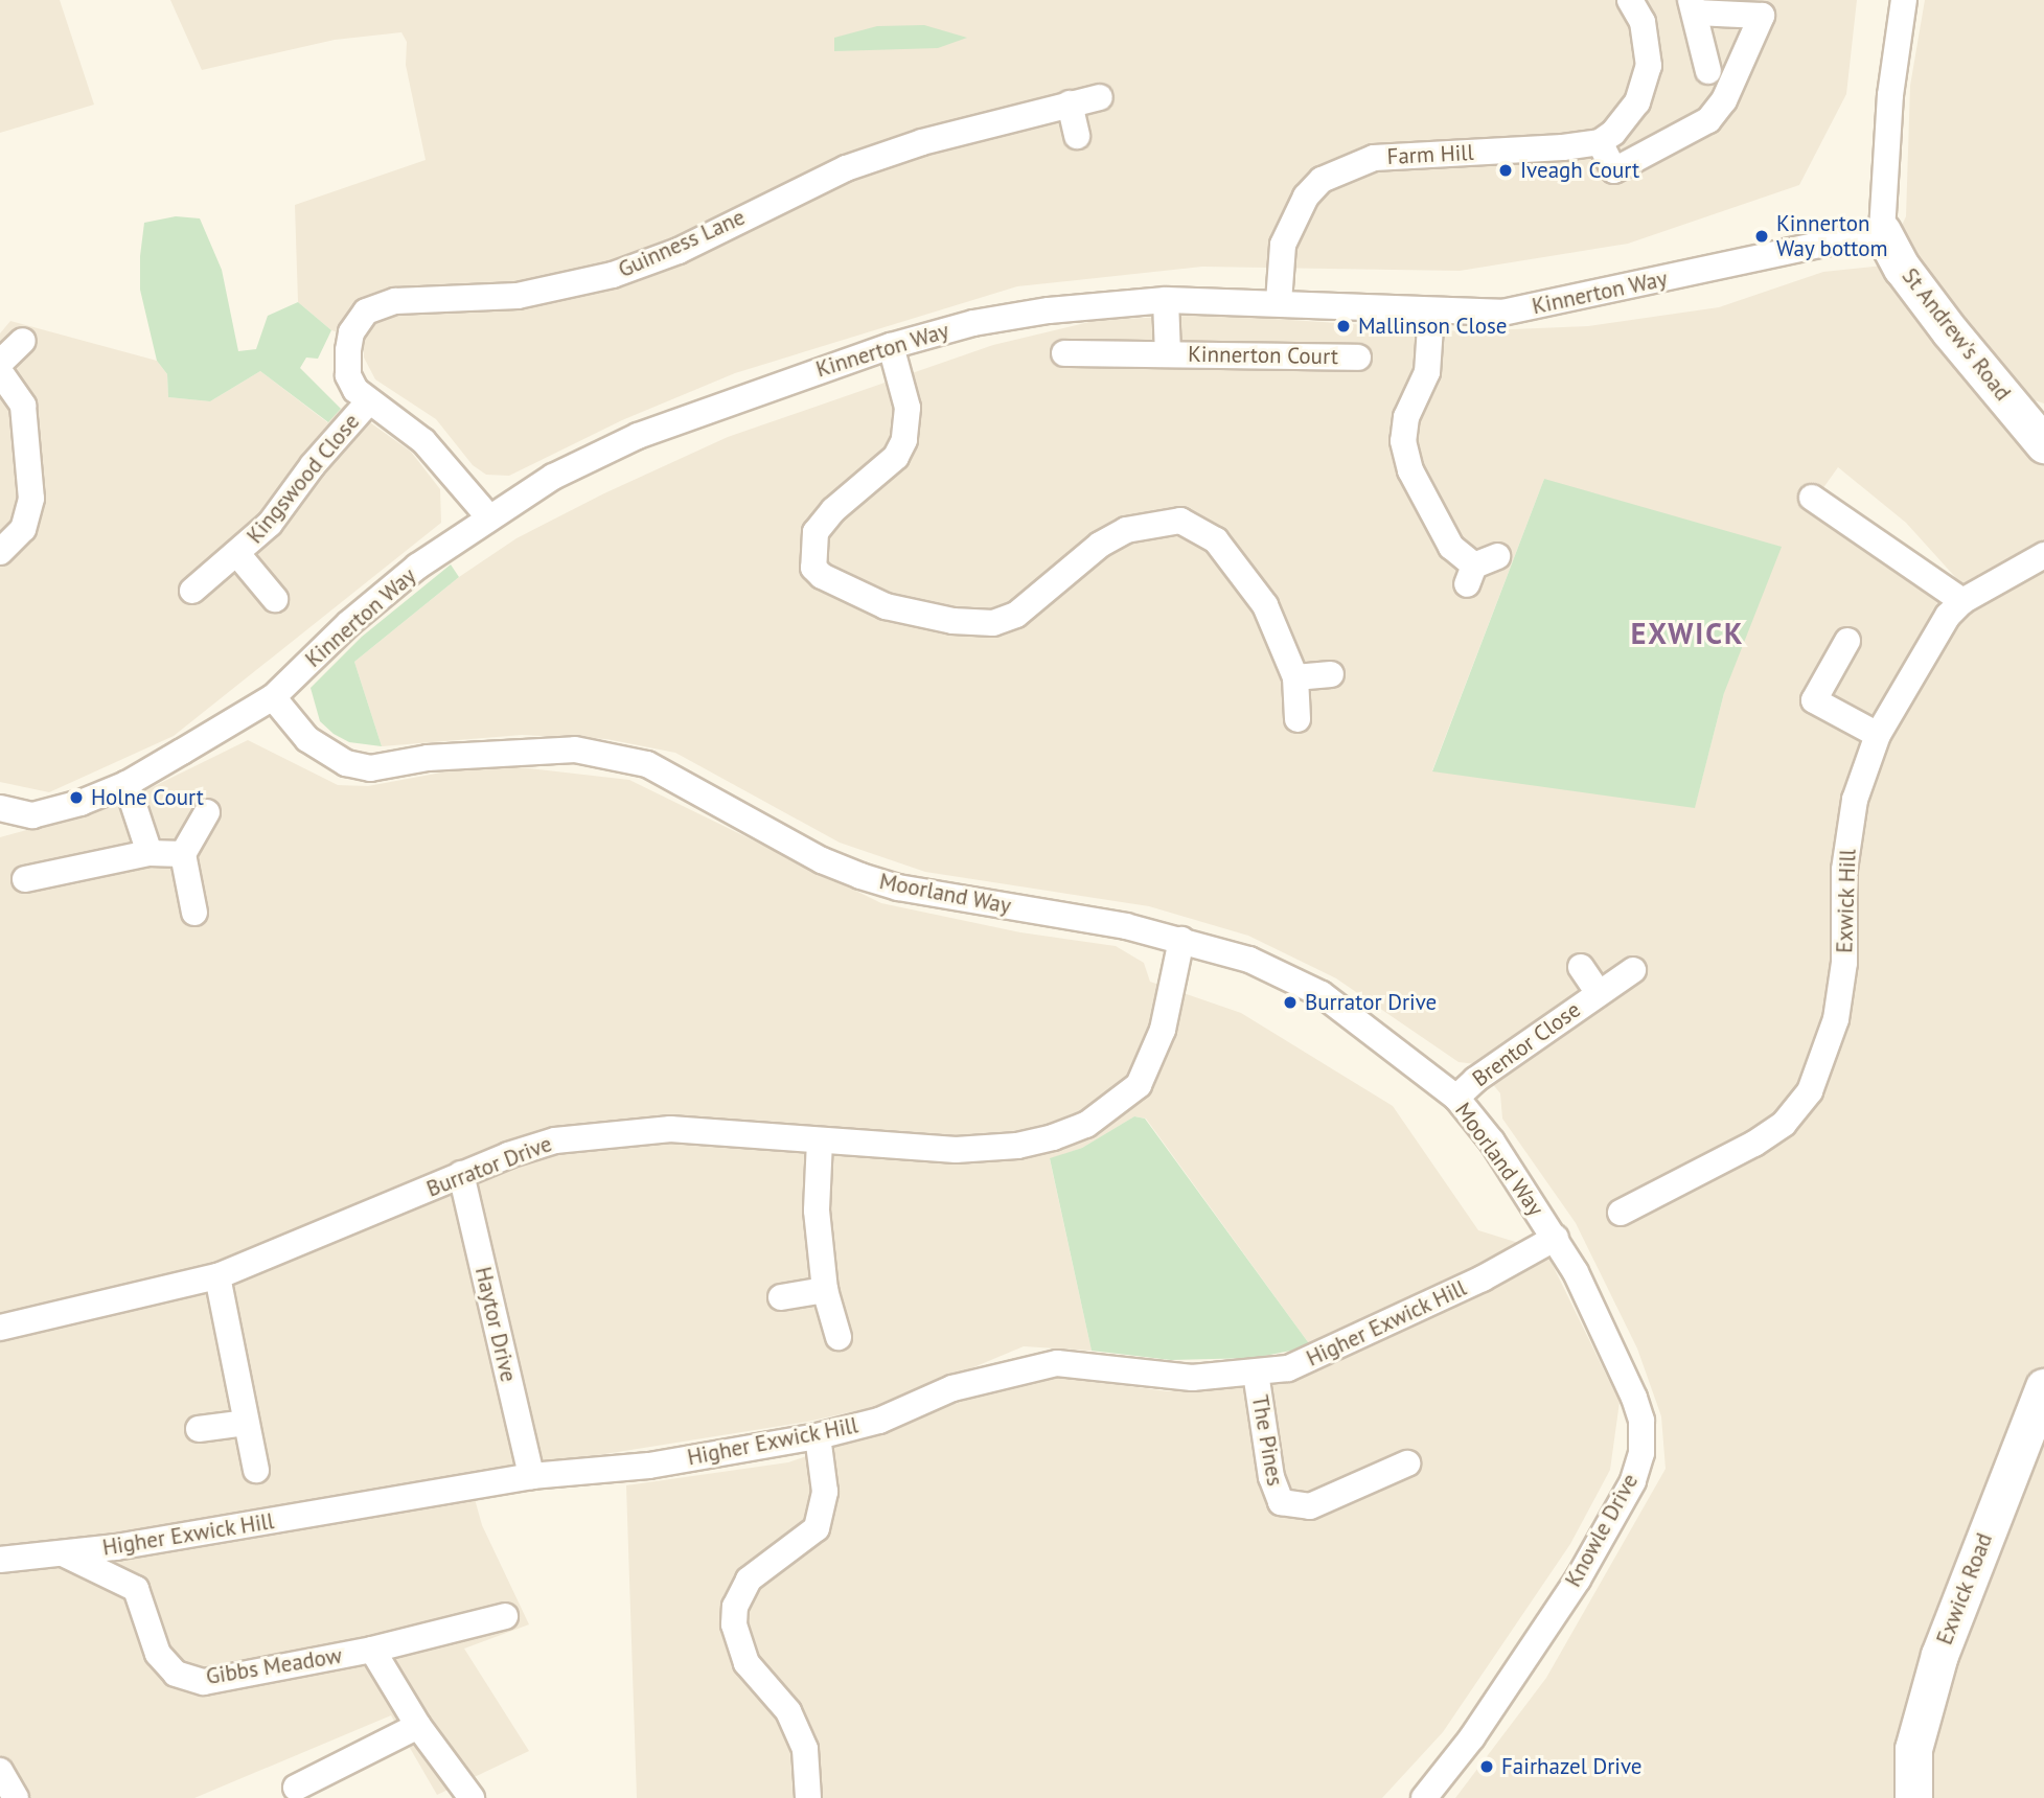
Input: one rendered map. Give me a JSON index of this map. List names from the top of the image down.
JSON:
{
  "streets": {
    "street": [
      "Farm Hill",
      "Guinness Lane",
      "Kinnerton Way",
      "St Andrew's Road",
      "Kinnerton Court",
      "Kingswood Close",
      "Moorland Way",
      "Exwick Hill",
      "Brentor Close",
      "Burrator Drive",
      "Higher Exwick Hill",
      "Haytor Drive",
      "The Pines",
      "Knowle Drive",
      "Exwick Road",
      "Gibbs Meadow"
    ]
  },
  "crossings": [
    ["Farm Hill", "Kinnerton Way"],
    ["Guinness Lane", "Kingswood Close"],
    ["Kinnerton Way", "St Andrew's Road"],
    ["Kinnerton Way", "Kinnerton Court"],
    ["Kinnerton Way", "Moorland Way"],
    ["Moorland Way", "Brentor Close"],
    ["Moorland Way", "Burrator Drive"],
    ["Moorland Way", "Higher Exwick Hill"],
    ["Moorland Way", "Knowle Drive"],
    ["Burrator Drive", "Haytor Drive"],
    ["Higher Exwick Hill", "Haytor Drive"],
    ["Higher Exwick Hill", "The Pines"],
    ["Higher Exwick Hill", "Knowle Drive"],
    ["Higher Exwick Hill", "Gibbs Meadow"]
  ],
  "districts": ["EXWICK"],
  "places": [
    "Iveagh Court",
    "Kinnerton Way bottom",
    "Mallinson Close",
    "Holne Court",
    "Burrator Drive",
    "Fairhazel Drive"
  ]
}
